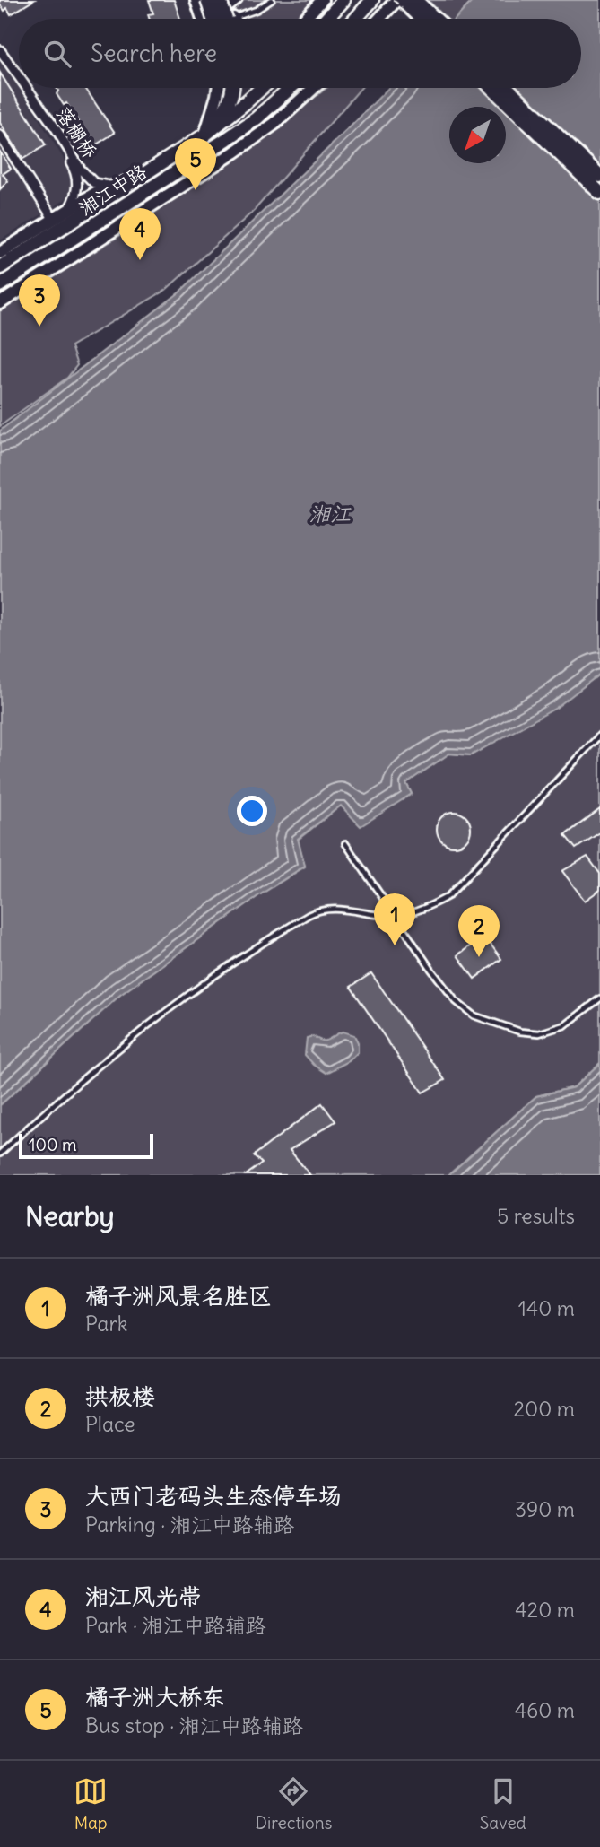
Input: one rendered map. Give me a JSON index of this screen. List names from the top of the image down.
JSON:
{
  "streets": {
    "main road": ["湘江中路"],
    "street": ["落棚桥"]
  },
  "crossings": [
    ["落棚桥", "湘江中路"]
  ],
  "water": ["湘江"],
  "scale_bar": "100 m",
  "north": "bottom left",
  "page": {
    "search": "Search here",
    "pins": [
      "5",
      "4",
      "3",
      "1",
      "2"
    ],
    "scale": "100 m",
    "heading": ["Nearby", "5 results"],
    "list": [
      {
        "mark": "1",
        "name": "橘子洲风景名胜区",
        "note": "Park",
        "value": "140 m"
      },
      {
        "mark": "2",
        "name": "拱极楼",
        "note": "Place",
        "value": "200 m"
      },
      {
        "mark": "3",
        "name": "大西门老码头生态停车场",
        "note": "Parking · 湘江中路辅路",
        "value": "390 m"
      },
      {
        "mark": "4",
        "name": "湘江风光带",
        "note": "Park · 湘江中路辅路",
        "value": "420 m"
      },
      {
        "mark": "5",
        "name": "橘子洲大桥东",
        "note": "Bus stop · 湘江中路辅路",
        "value": "460 m"
      }
    ],
    "nav": ["Map", "Directions", "Saved"]
  }
}
